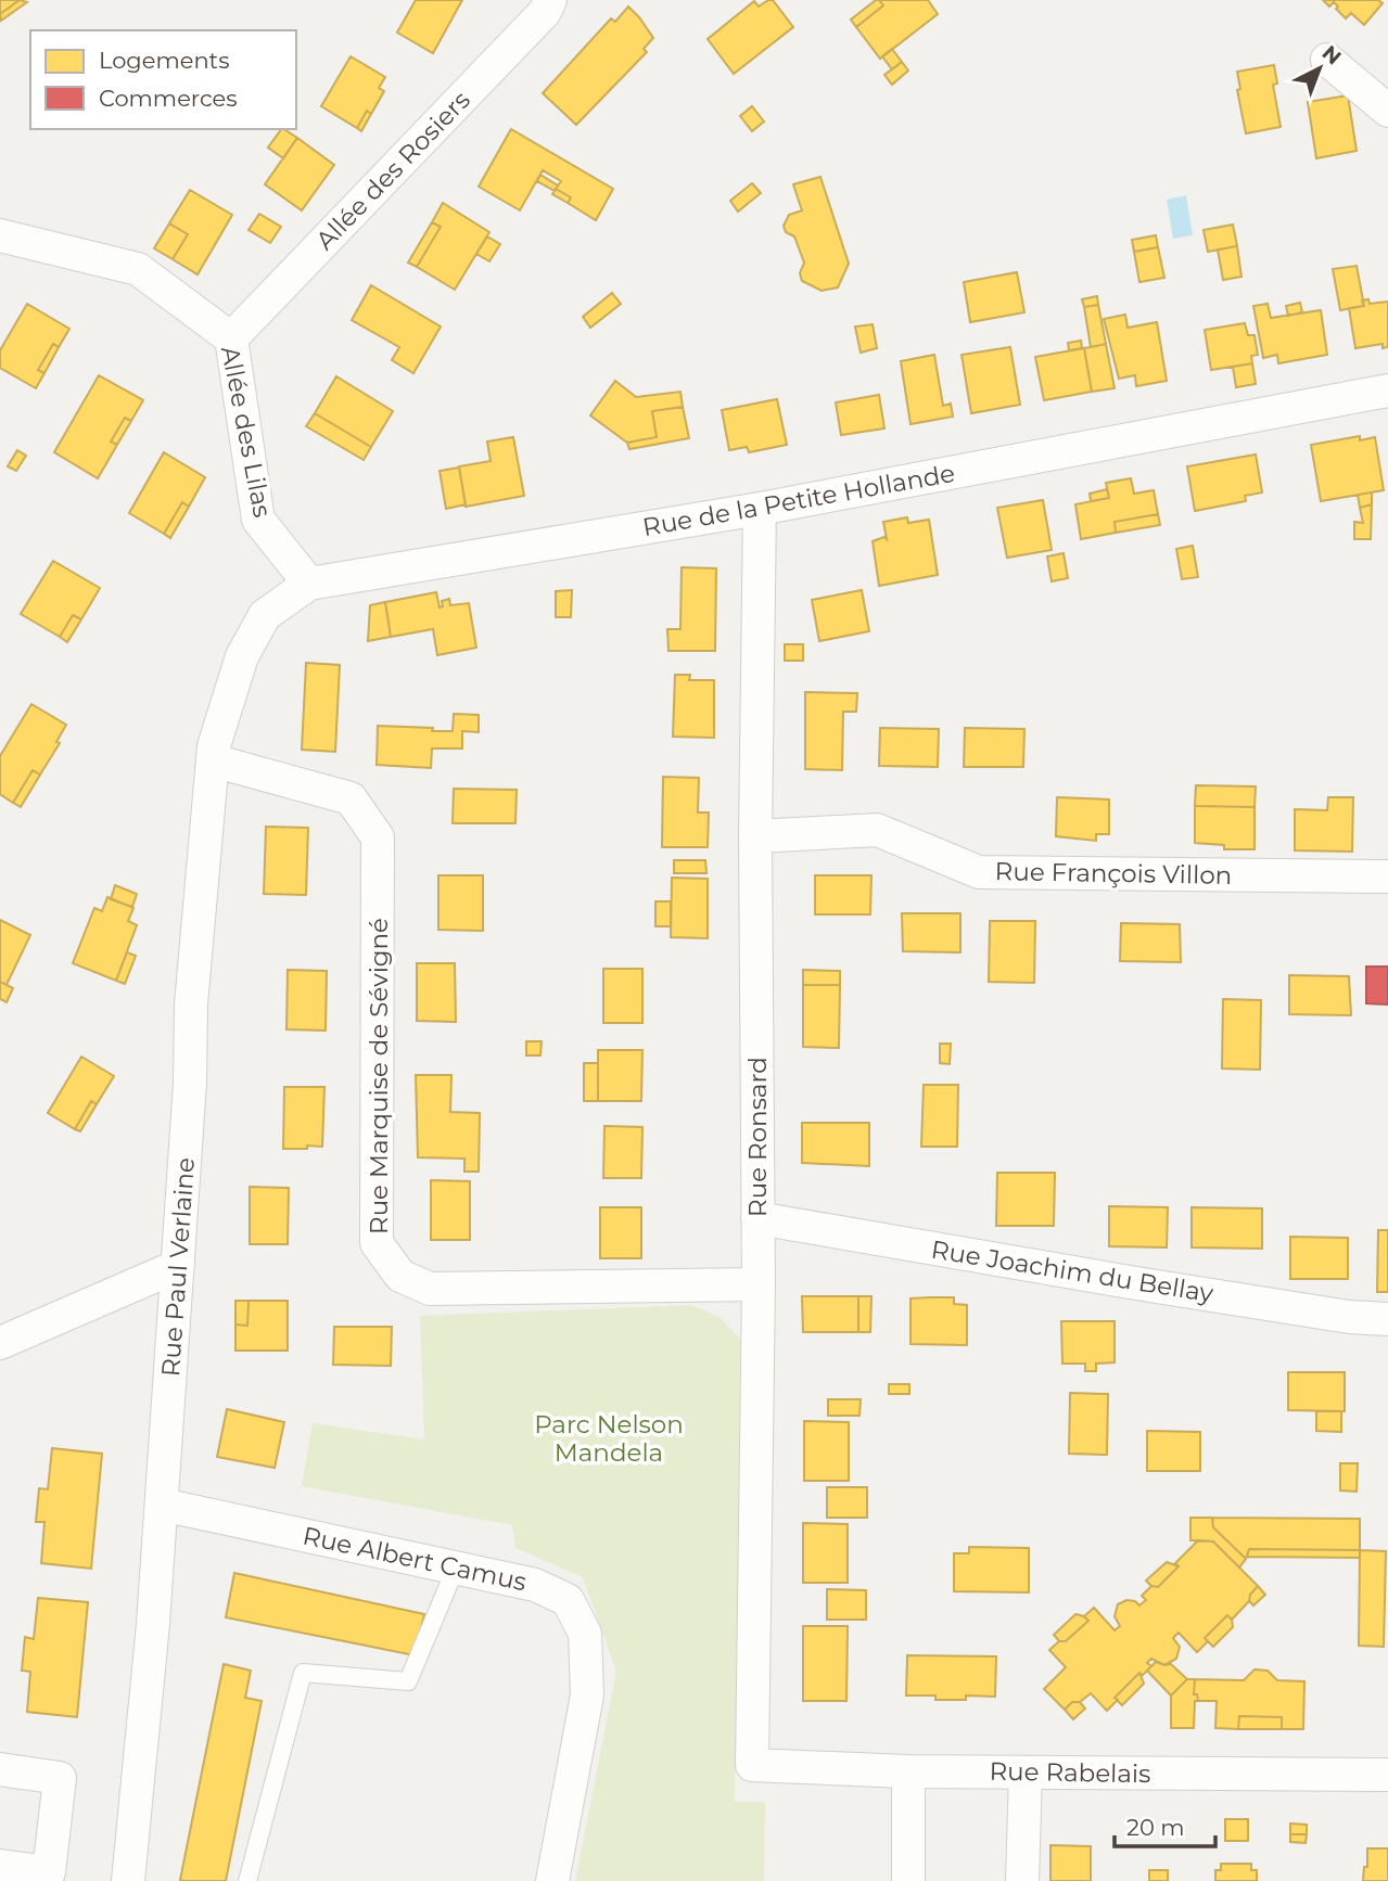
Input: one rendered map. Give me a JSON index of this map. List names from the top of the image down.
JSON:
{
  "streets": {
    "street": [
      "Allée des Rosiers",
      "Allée des Lilas",
      "Rue de la Petite Hollande",
      "Rue François Villon",
      "Rue Marquise de Sévigné",
      "Rue Ronsard",
      "Rue Paul Verlaine",
      "Rue Joachim du Bellay",
      "Rue Albert Camus",
      "Rue Rabelais"
    ]
  },
  "crossings": [
    ["Allée des Rosiers", "Allée des Lilas"],
    ["Allée des Lilas", "Rue de la Petite Hollande"],
    ["Rue de la Petite Hollande", "Rue Ronsard"],
    ["Rue de la Petite Hollande", "Rue Paul Verlaine"],
    ["Rue François Villon", "Rue Ronsard"],
    ["Rue Marquise de Sévigné", "Rue Ronsard"],
    ["Rue Marquise de Sévigné", "Rue Paul Verlaine"],
    ["Rue Ronsard", "Rue Joachim du Bellay"],
    ["Rue Ronsard", "Rue Rabelais"],
    ["Rue Paul Verlaine", "Rue Albert Camus"]
  ],
  "parks": ["Parc Nelson Mandela"],
  "legend": ["Logements", "Commerces"],
  "scale_bar": "20 m",
  "north": "top right"
}
